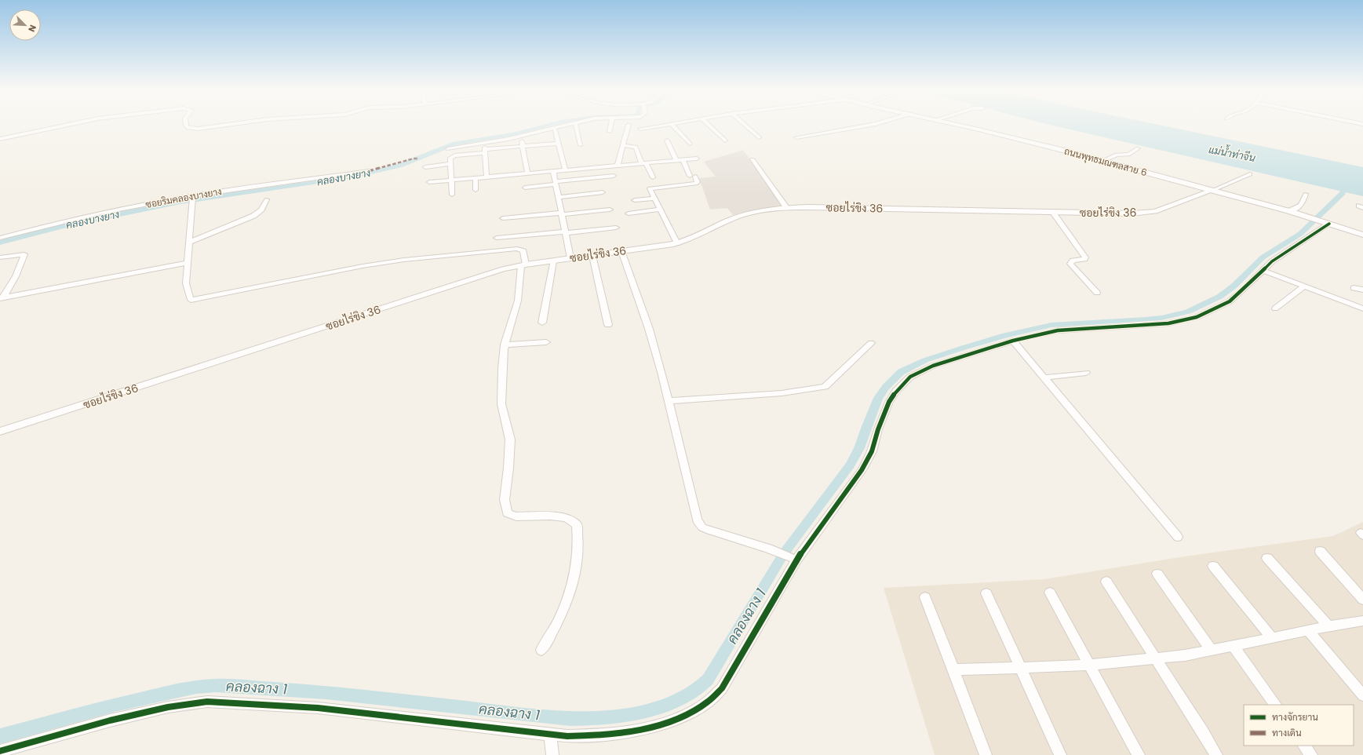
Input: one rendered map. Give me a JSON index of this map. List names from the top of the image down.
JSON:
{
  "streets": {
    "main road": ["ถนนพุทธมณฑลสาย 6"],
    "street": ["ซอยริมคลองบางยาง", "ซอยไร่ขิง 36"]
  },
  "crossings": [
    ["ถนนพุทธมณฑลสาย 6", "ซอยไร่ขิง 36"]
  ],
  "water": ["แม่น้ำท่าจีน", "คลองบางยาง", "คลองฉาง 1"],
  "legend": ["ทางจักรยาน", "ทางเดิน"],
  "north": "bottom right"
}
